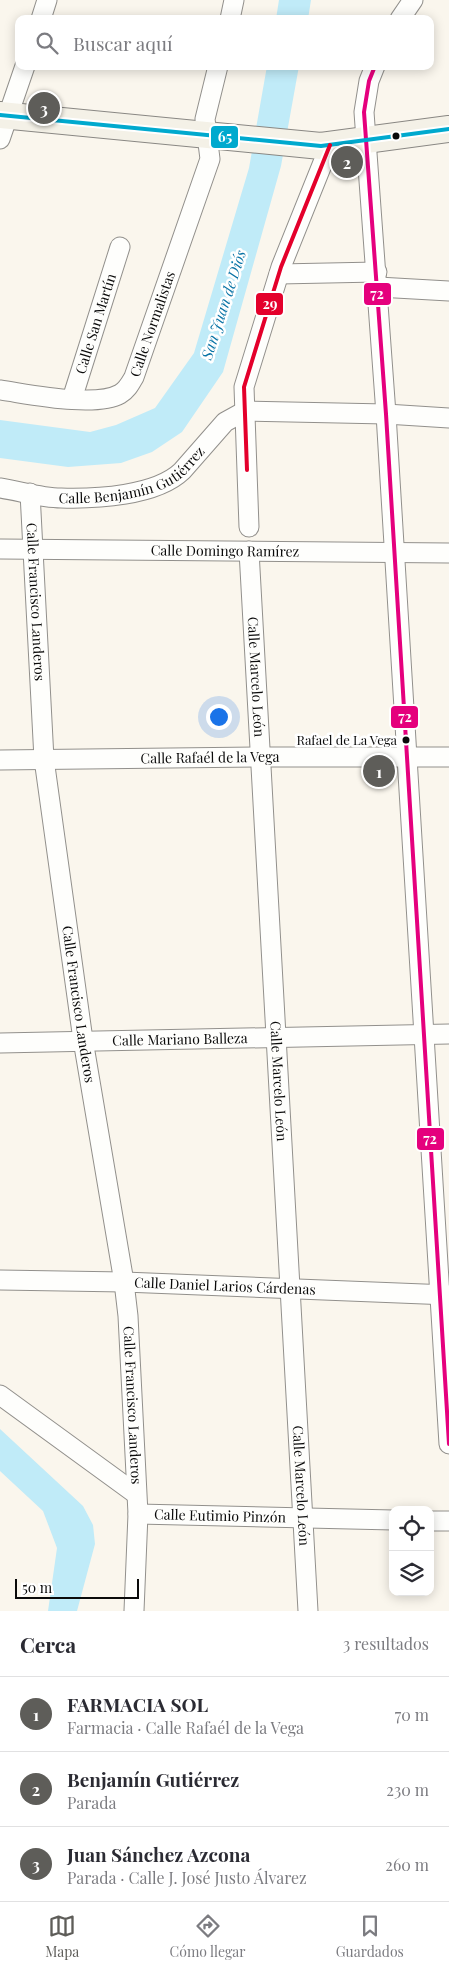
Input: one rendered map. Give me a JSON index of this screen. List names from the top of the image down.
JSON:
{
  "streets": {
    "street": [
      "Calle San Martín",
      "Calle Normalistas",
      "Calle Benjamín Gutiérrez",
      "Calle Domingo Ramírez",
      "Calle Francisco Landeros",
      "Calle Marcelo León",
      "Calle Rafaél de la Vega",
      "Calle Mariano Balleza",
      "Calle Daniel Larios Cárdenas",
      "Calle Eutimio Pinzón"
    ]
  },
  "crossings": [
    ["Calle San Martín", "Calle Normalistas"],
    ["Calle Benjamín Gutiérrez", "Calle Francisco Landeros"],
    ["Calle Domingo Ramírez", "Calle Francisco Landeros"],
    ["Calle Domingo Ramírez", "Calle Marcelo León"],
    ["Calle Francisco Landeros", "Calle Rafaél de la Vega"],
    ["Calle Francisco Landeros", "Calle Mariano Balleza"],
    ["Calle Francisco Landeros", "Calle Daniel Larios Cárdenas"],
    ["Calle Francisco Landeros", "Calle Eutimio Pinzón"],
    ["Calle Marcelo León", "Calle Rafaél de la Vega"],
    ["Calle Marcelo León", "Calle Mariano Balleza"],
    ["Calle Marcelo León", "Calle Daniel Larios Cárdenas"],
    ["Calle Marcelo León", "Calle Eutimio Pinzón"]
  ],
  "water": ["San Juan de Diós"],
  "places": ["Rafael de La Vega"],
  "lines": ["transit line 72", "transit line 65", "transit line 29"],
  "scale_bar": "50 m",
  "page": {
    "search": "Buscar aquí",
    "pins": ["3", "2", "1"],
    "scale": "50 m",
    "heading": ["Cerca", "3 resultados"],
    "list": [
      {
        "mark": "1",
        "name": "FARMACIA SOL",
        "note": "Farmacia · Calle Rafaél de la Vega",
        "value": "70 m"
      },
      {
        "mark": "2",
        "name": "Benjamín Gutiérrez",
        "note": "Parada",
        "value": "230 m"
      },
      {
        "mark": "3",
        "name": "Juan Sánchez Azcona",
        "note": "Parada · Calle J. José Justo Álvarez",
        "value": "260 m"
      }
    ],
    "nav": ["Mapa", "Cómo llegar", "Guardados"]
  }
}
